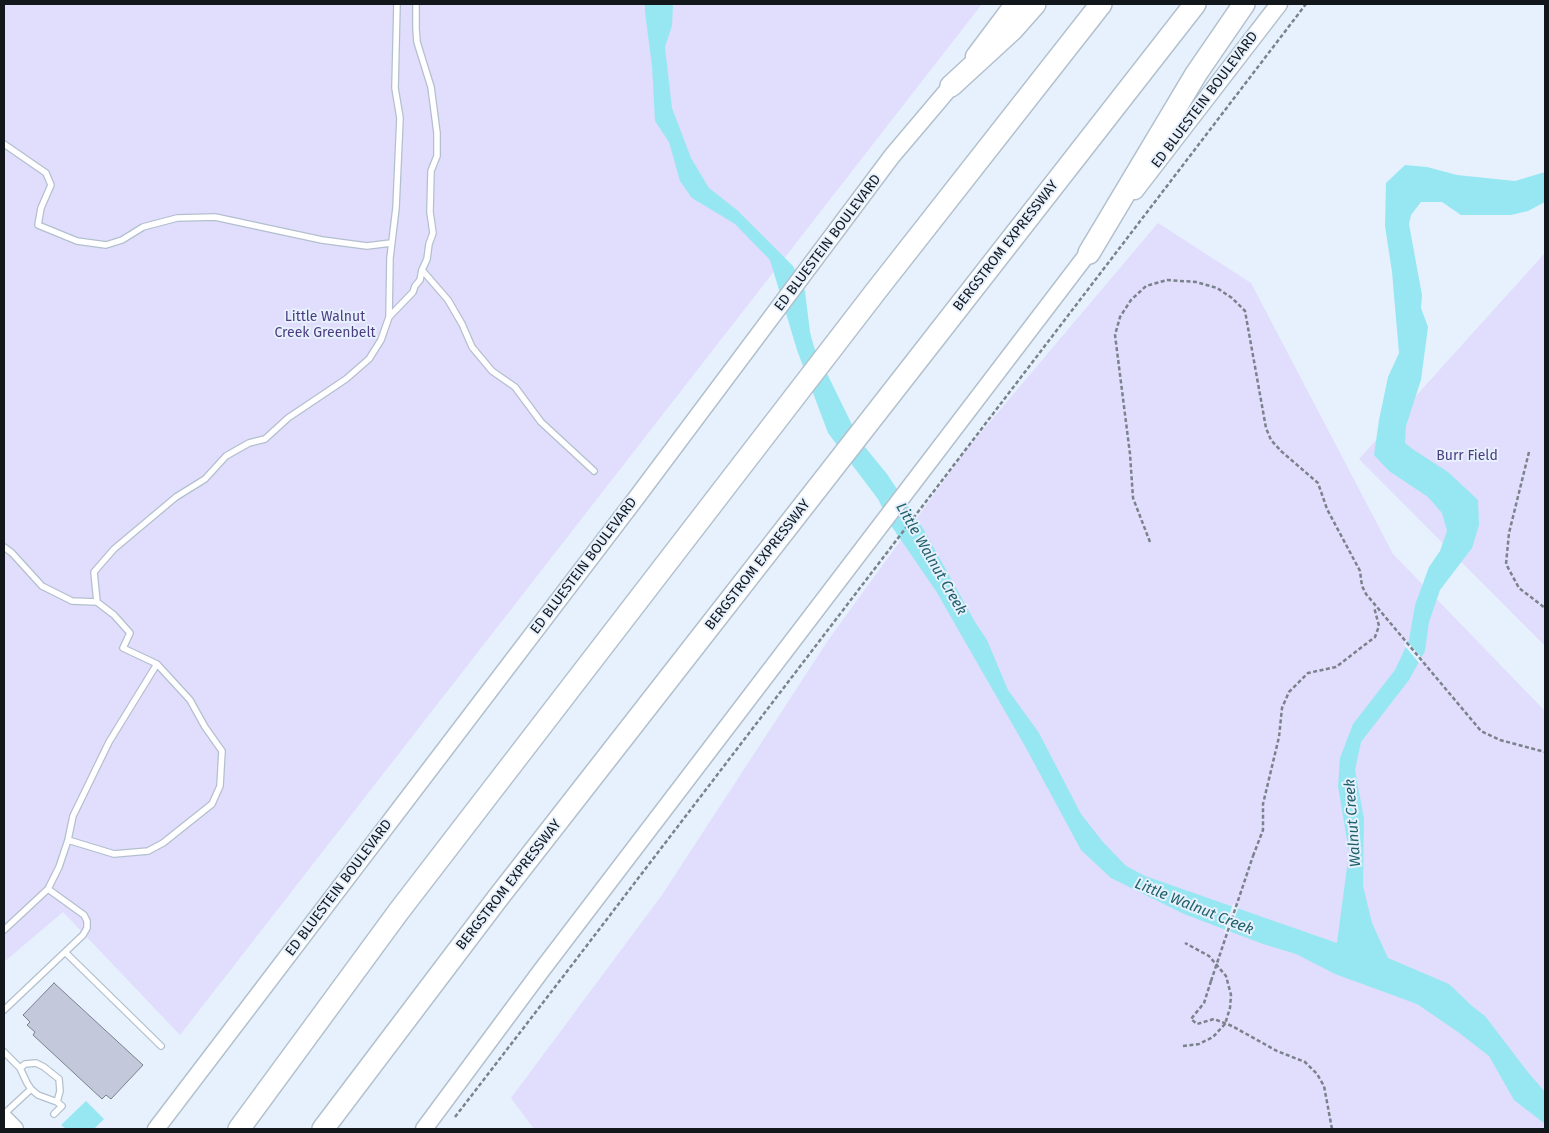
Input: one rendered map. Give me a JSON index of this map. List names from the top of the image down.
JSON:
{
  "streets": {
    "highway": ["BERGSTROM EXPRESSWAY"],
    "main road": ["ED BLUESTEIN BOULEVARD"]
  },
  "water": ["Little Walnut Creek", "Walnut Creek"],
  "parks": ["Little Walnut Creek Greenbelt", "Burr Field"]
}
